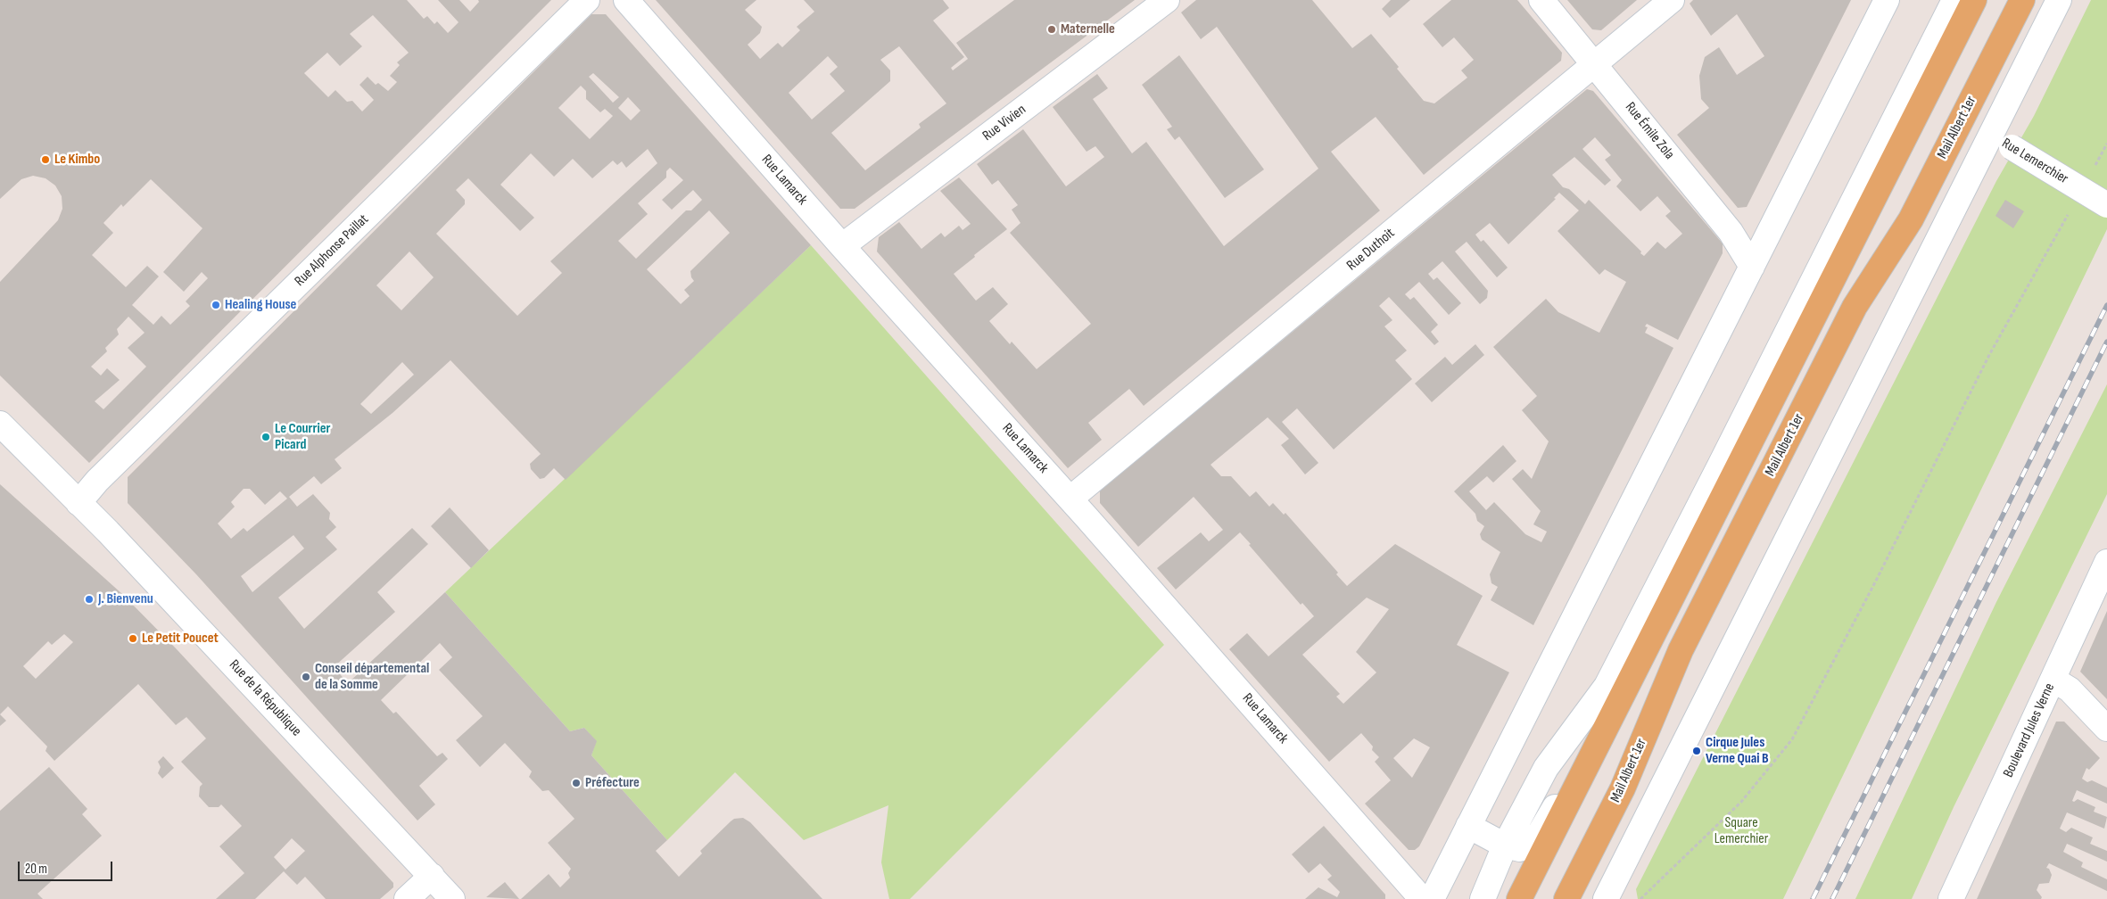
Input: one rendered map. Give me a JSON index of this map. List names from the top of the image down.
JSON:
{
  "streets": {
    "main road": ["Mail Albert 1er"],
    "street": [
      "Rue Vivien",
      "Rue Émile Zola",
      "Rue Lemerchier",
      "Rue Lamarck",
      "Rue Duthoit",
      "Rue Alphonse Paillat",
      "Rue de la République",
      "Boulevard Jules Verne"
    ]
  },
  "crossings": [
    ["Rue Vivien", "Rue Lamarck"],
    ["Mail Albert 1er", "Rue Lemerchier"],
    ["Rue Émile Zola", "Rue Duthoit"],
    ["Rue Lamarck", "Rue Duthoit"],
    ["Rue Alphonse Paillat", "Rue de la République"]
  ],
  "parks": ["Square Lemerchier"],
  "places": [
    "Maternelle",
    "Le Kimbo",
    "Healing House",
    "Le Courrier Picard",
    "J. Bienvenu",
    "Le Petit Poucet",
    "Conseil départemental de la Somme",
    "Cirque Jules Verne Quai B",
    "Préfecture"
  ],
  "scale_bar": "20 m"
}
